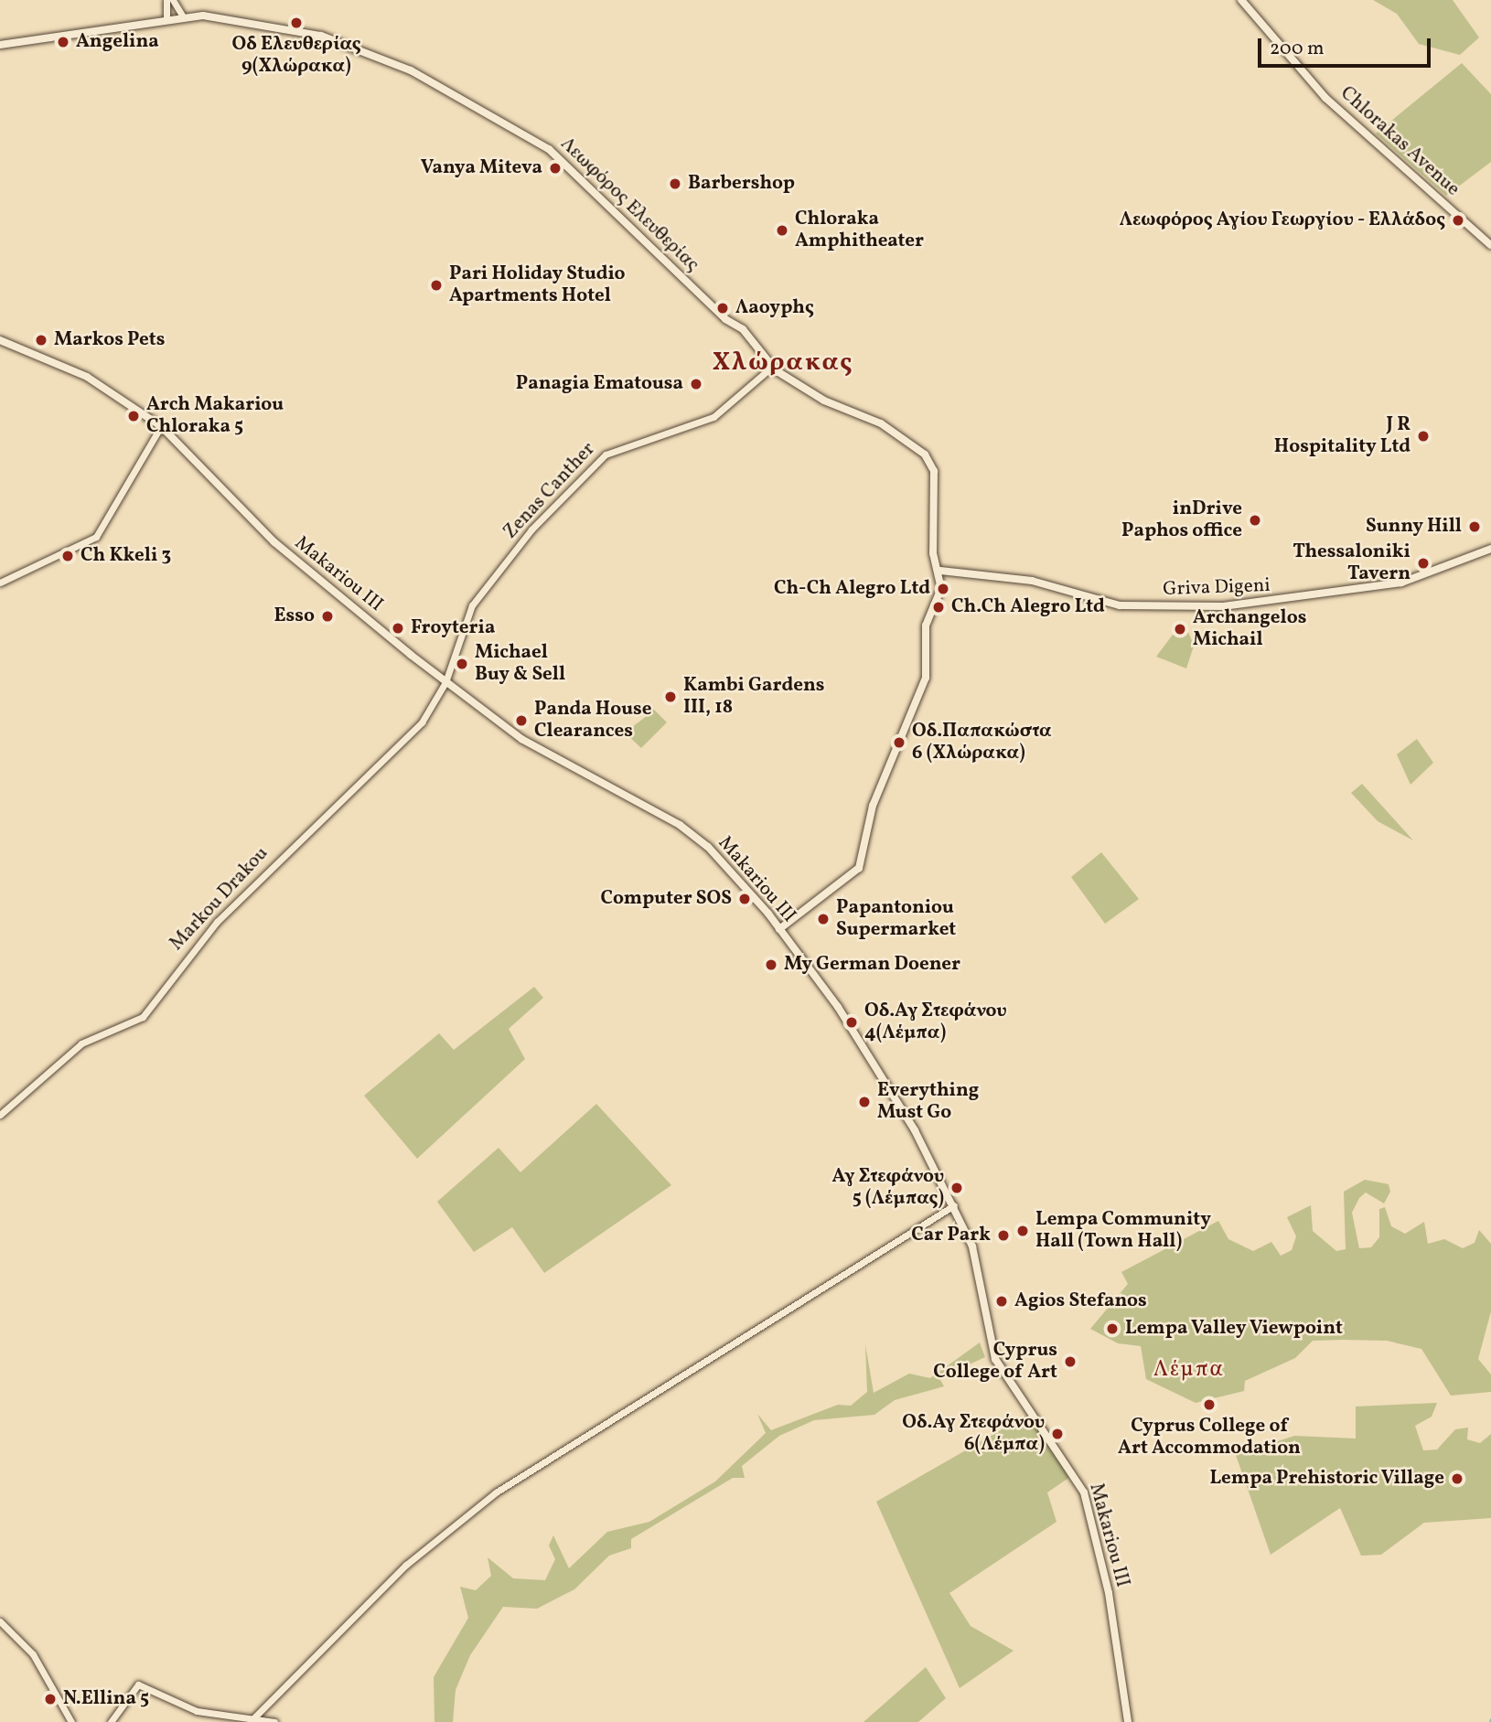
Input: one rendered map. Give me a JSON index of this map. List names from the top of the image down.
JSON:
{
  "streets": {
    "main road": [
      "Chlorakas Avenue",
      "Λεωφόρος Ελευθερίας",
      "Makariou III",
      "Griva Digeni"
    ],
    "street": ["Zenas Canther", "Markou Drakou"]
  },
  "crossings": [
    ["Λεωφόρος Ελευθερίας", "Zenas Canther"],
    ["Λεωφόρος Ελευθερίας", "Makariou III"],
    ["Λεωφόρος Ελευθερίας", "Griva Digeni"],
    ["Zenas Canther", "Makariou III"],
    ["Zenas Canther", "Markou Drakou"],
    ["Makariou III", "Markou Drakou"]
  ],
  "districts": ["Χλώρακας", "Λέμπα"],
  "places": [
    "Οδ Ελευθερίας 9(Χλώρακα)",
    "Angelina",
    "Vanya Miteva",
    "Barbershop",
    "Λεωφόρος Αγίου Γεωργίου - Ελλάδος",
    "Chloraka Amphitheater",
    "Pari Holiday Studio Apartments Hotel",
    "Λaoyphς",
    "Markos Pets",
    "Panagia Ematousa",
    "Arch Makariou Chloraka 5",
    "J R Hospitality Ltd",
    "inDrive Paphos office",
    "Sunny Hill",
    "Ch Kkeli 3",
    "Thessaloniki Tavern",
    "Ch-Ch Alegro Ltd",
    "Ch.Ch Alegro Ltd",
    "Esso",
    "Froyteria",
    "Archangelos Michail",
    "Michael Buy & Sell",
    "Kambi Gardens III, 18",
    "Panda House Clearances",
    "Οδ.Παπακώστα 6 (Χλώρακα)",
    "Computer SOS",
    "Papantoniou Supermarket",
    "My German Doener",
    "Οδ.Αγ Στεφάνου 4(Λέμπα)",
    "Everything Must Go",
    "Αγ Στεφάνου 5 (Λέμπας)",
    "Lempa Community Hall (Town Hall)",
    "Car Park",
    "Agios Stefanos",
    "Lempa Valley Viewpoint",
    "Cyprus College of Art",
    "Cyprus College of Art Accommodation",
    "Οδ.Αγ Στεφάνου 6(Λέμπα)",
    "Lempa Prehistoric Village",
    "N.Ellina 5"
  ],
  "scale_bar": "200 m"
}
